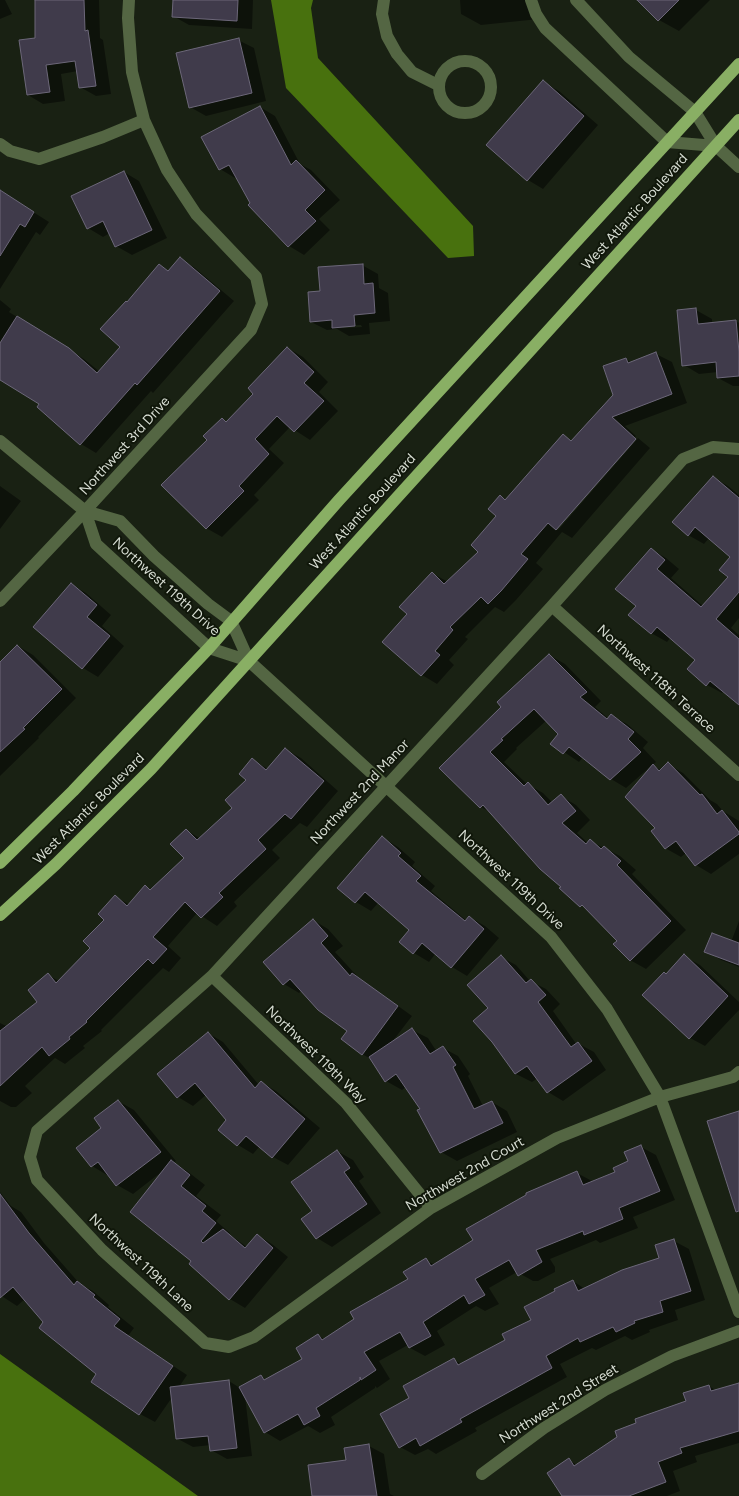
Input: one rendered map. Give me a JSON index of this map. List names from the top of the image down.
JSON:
{
  "streets": {
    "main road": ["West Atlantic Boulevard"],
    "street": [
      "Northwest 3rd Drive",
      "Northwest 119th Drive",
      "Northwest 118th Terrace",
      "Northwest 2nd Manor",
      "Northwest 119th Way",
      "Northwest 2nd Court",
      "Northwest 119th Lane",
      "Northwest 2nd Street"
    ]
  },
  "crossings": [
    ["West Atlantic Boulevard", "Northwest 119th Drive"],
    ["Northwest 3rd Drive", "Northwest 119th Drive"],
    ["Northwest 119th Drive", "Northwest 2nd Manor"],
    ["Northwest 119th Drive", "Northwest 2nd Court"],
    ["Northwest 118th Terrace", "Northwest 2nd Manor"],
    ["Northwest 2nd Manor", "Northwest 119th Way"],
    ["Northwest 2nd Manor", "Northwest 119th Lane"],
    ["Northwest 119th Way", "Northwest 2nd Court"],
    ["Northwest 2nd Court", "Northwest 119th Lane"]
  ]
}
